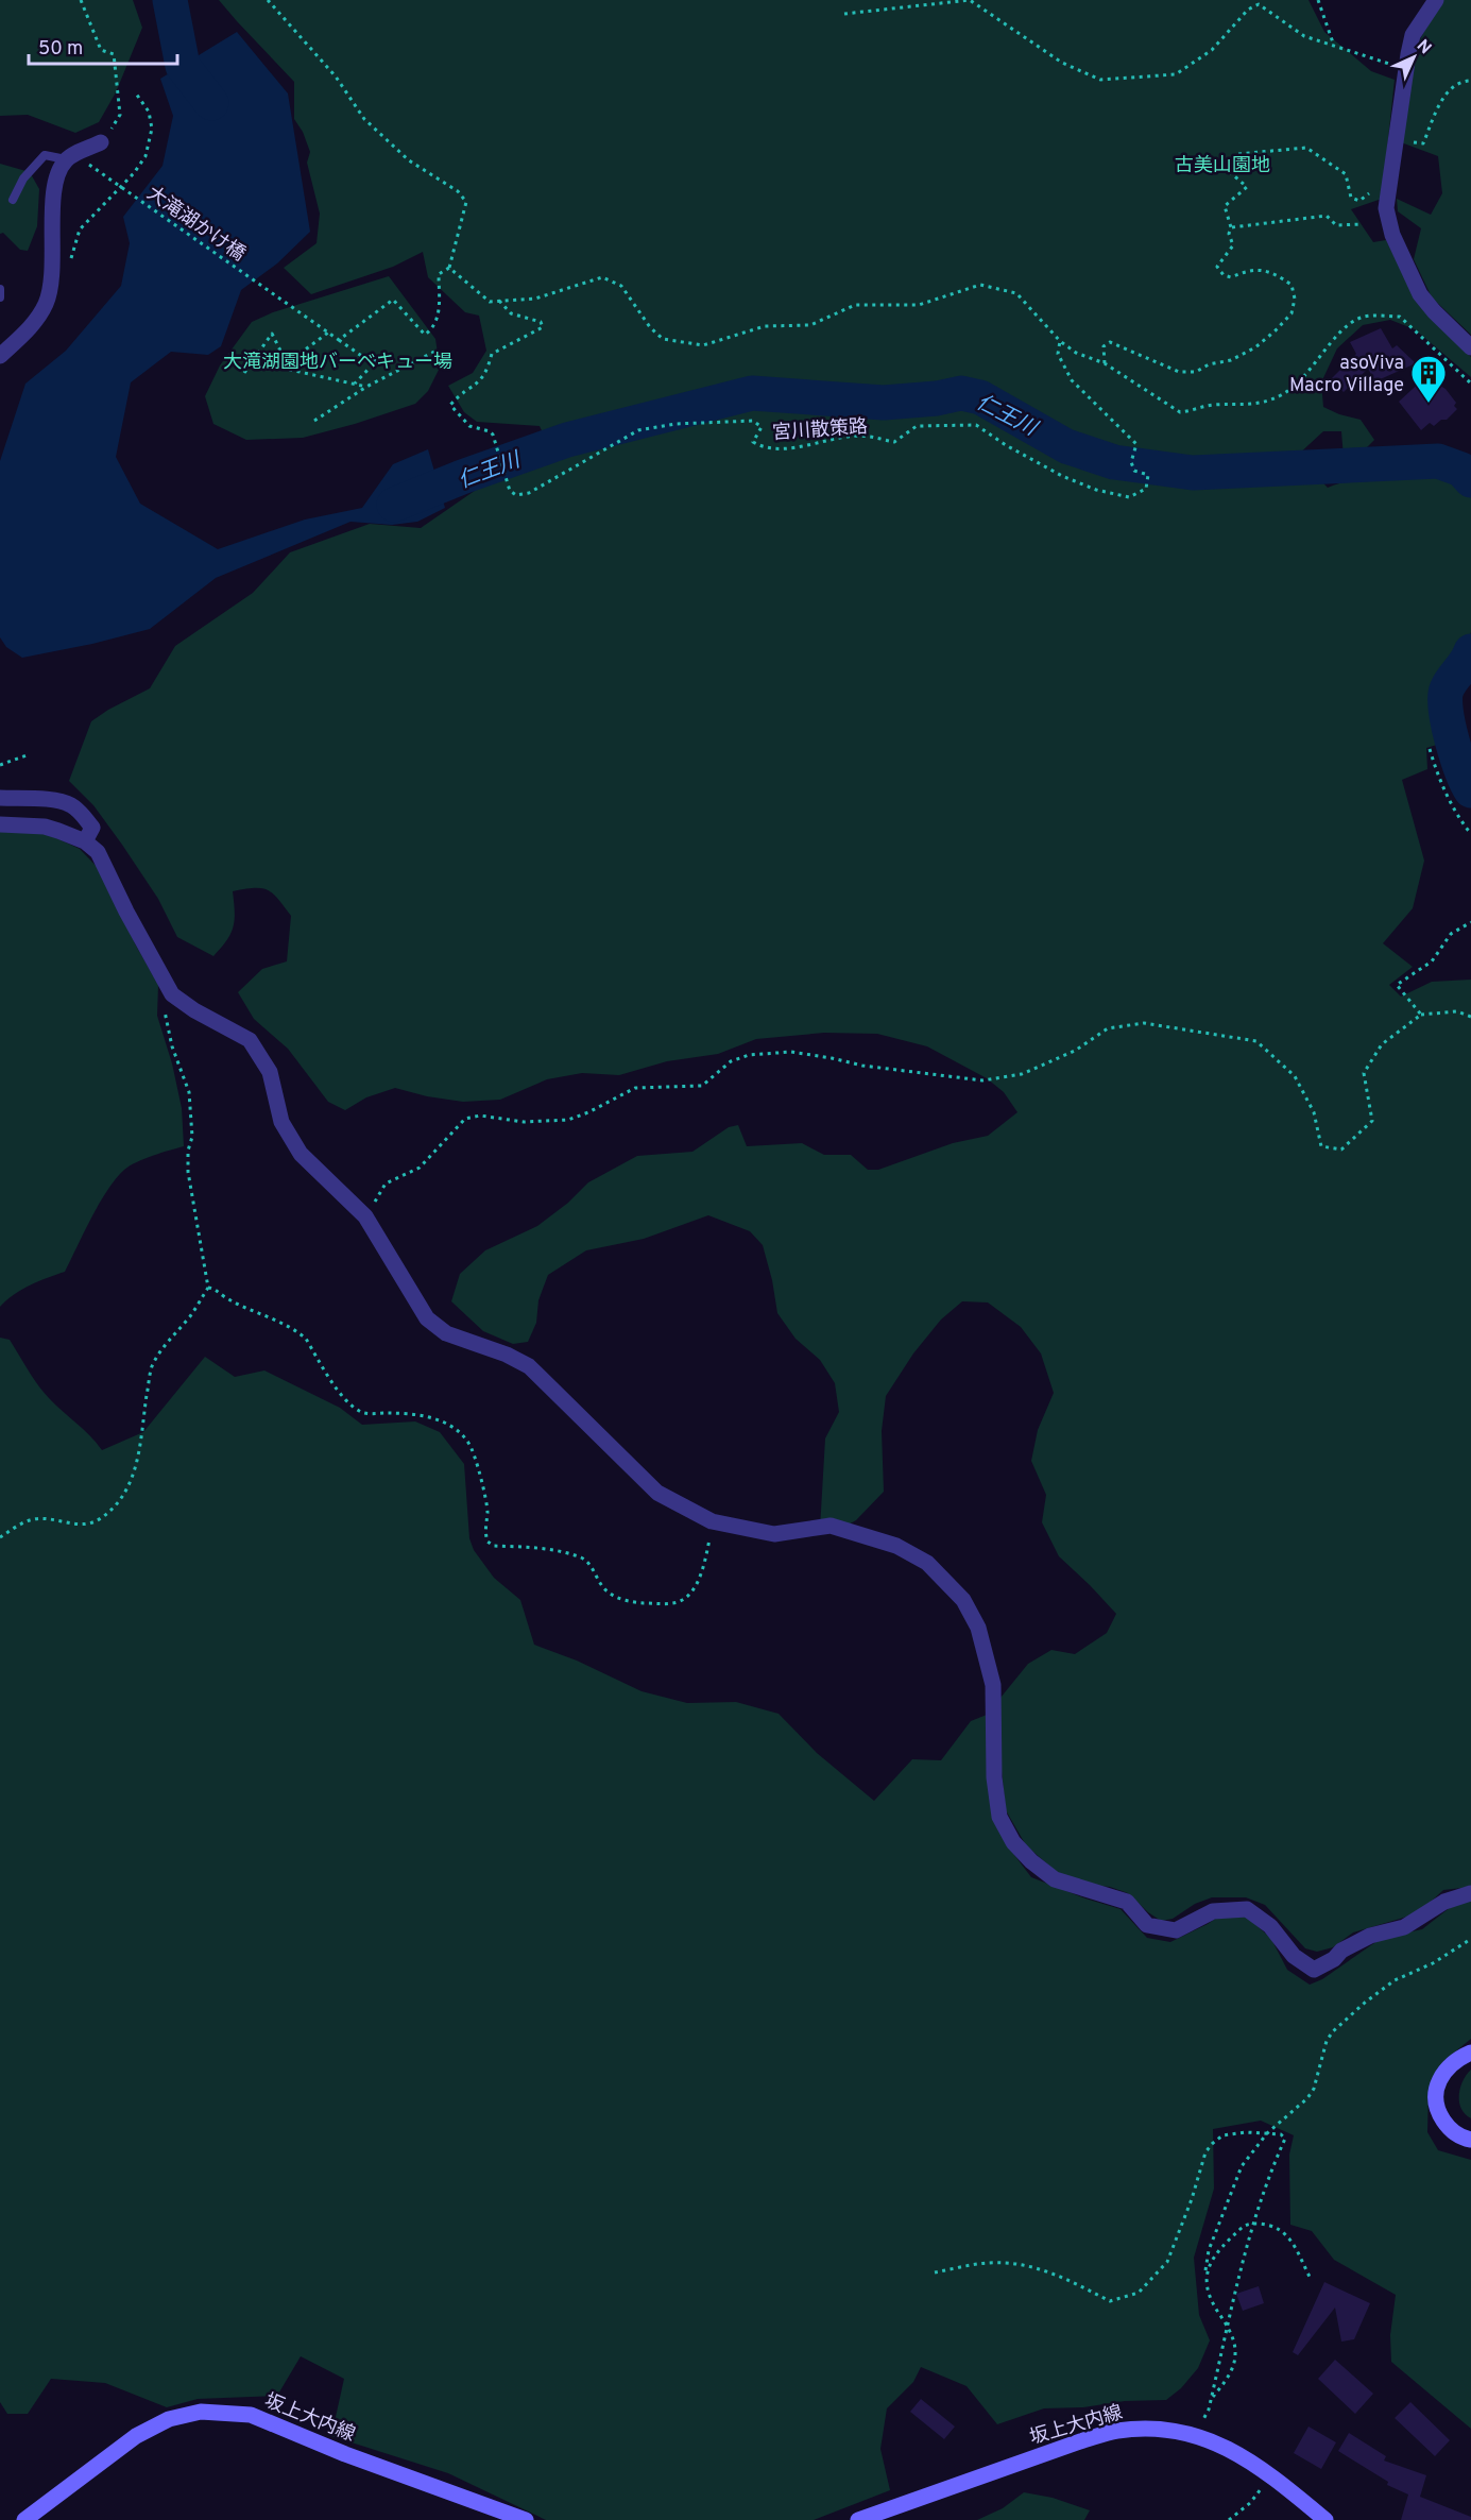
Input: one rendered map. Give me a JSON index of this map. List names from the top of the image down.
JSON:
{
  "streets": {
    "main road": ["坂上大内線"],
    "path": ["大滝湖かけ橋", "宮川散策路"]
  },
  "water": ["仁王川"],
  "parks": ["古美山園地", "大滝湖園地バーベキュー場"],
  "places": {
    "building": ["asoViva Macro Village"]
  },
  "scale_bar": "50 m",
  "north": "top right"
}
